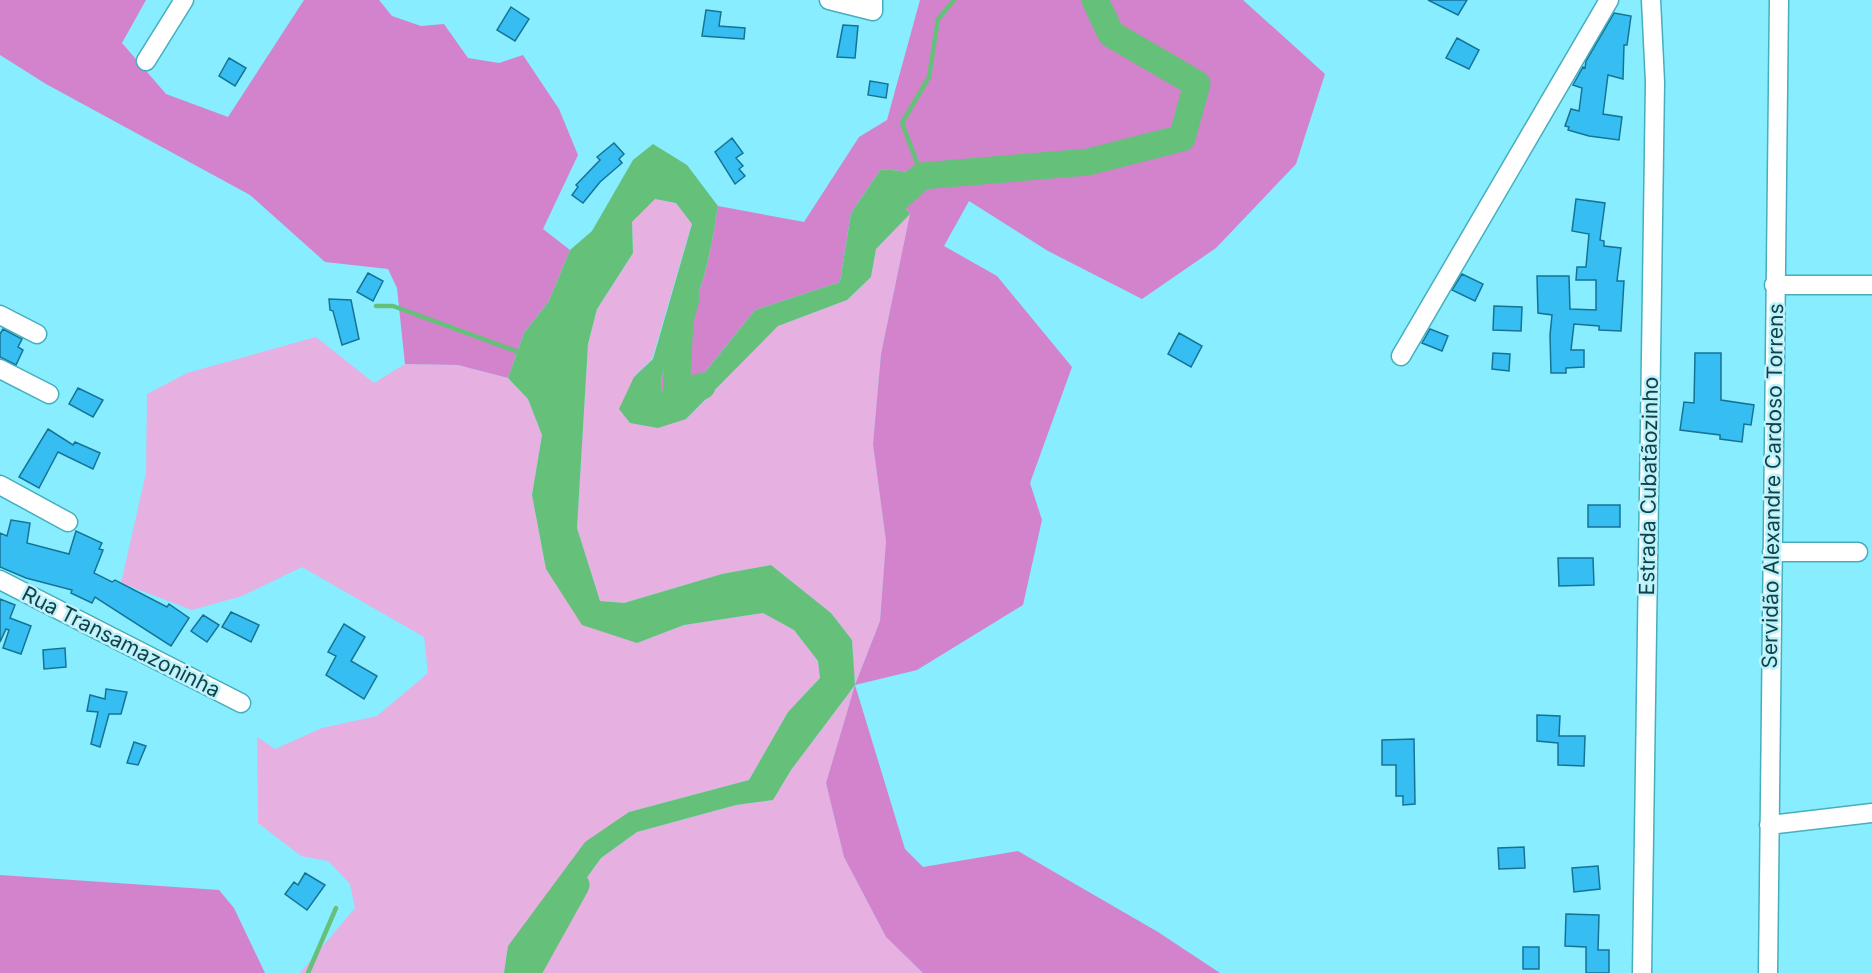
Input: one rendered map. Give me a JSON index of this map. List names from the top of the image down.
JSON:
{
  "streets": {
    "street": ["Estrada Cubatãozinho", "Servidão Alexandre Cardoso Torrens", "Rua Transamazoninha"]
  }
}
